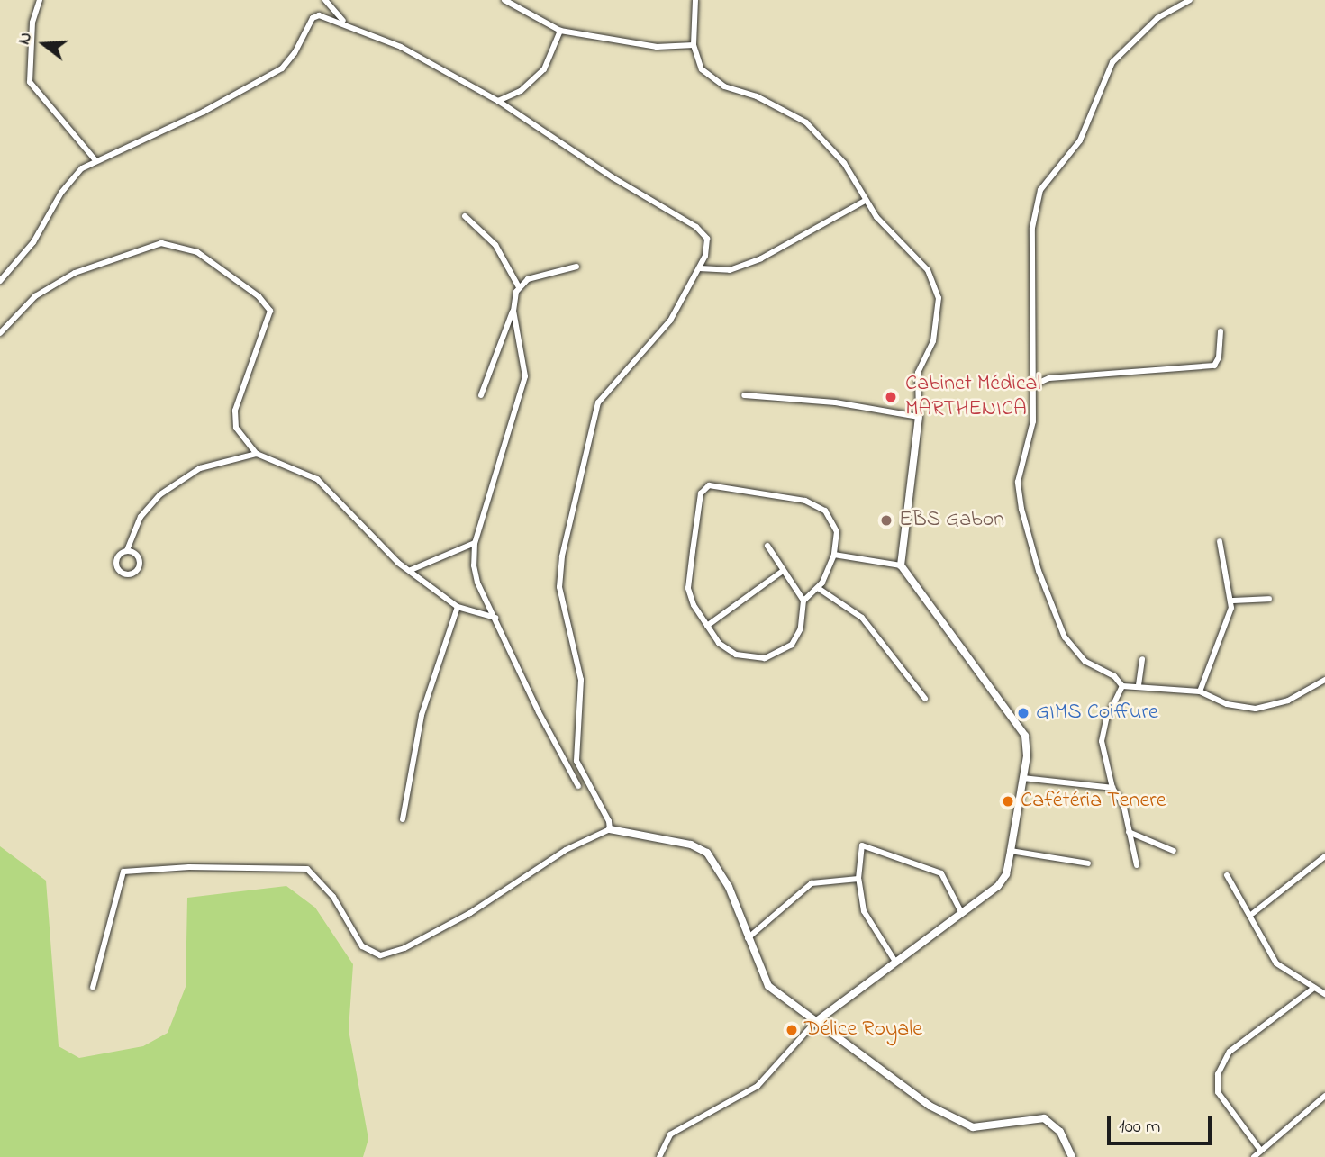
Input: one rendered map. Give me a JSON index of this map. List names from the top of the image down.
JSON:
{
  "places": [
    "Cabinet Médical MARTHENICA",
    "EBS Gabon",
    "GIMS Coiffure",
    "Cafétéria Tenere",
    "Délice Royale"
  ],
  "scale_bar": "100 m",
  "north": "left"
}
